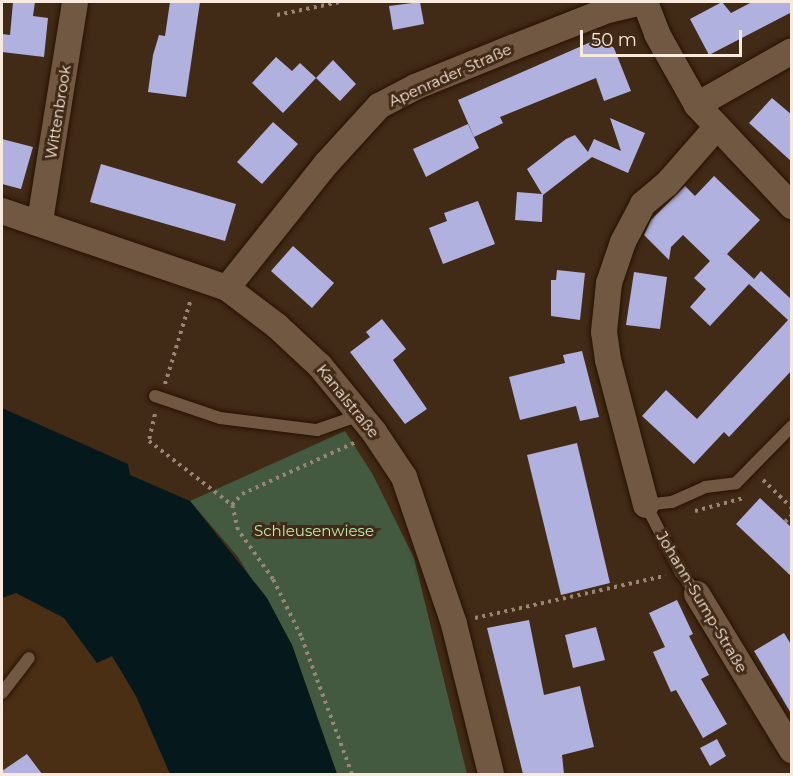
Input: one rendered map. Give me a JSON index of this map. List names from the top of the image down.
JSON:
{
  "streets": {
    "street": [
      "Apenrader Straße",
      "Wittenbrook",
      "Kanalstraße",
      "Johann-Sump-Straße"
    ]
  },
  "crossings": [
    ["Apenrader Straße", "Kanalstraße"],
    ["Wittenbrook", "Kanalstraße"]
  ],
  "parks": ["Schleusenwiese"],
  "scale_bar": "50 m"
}
